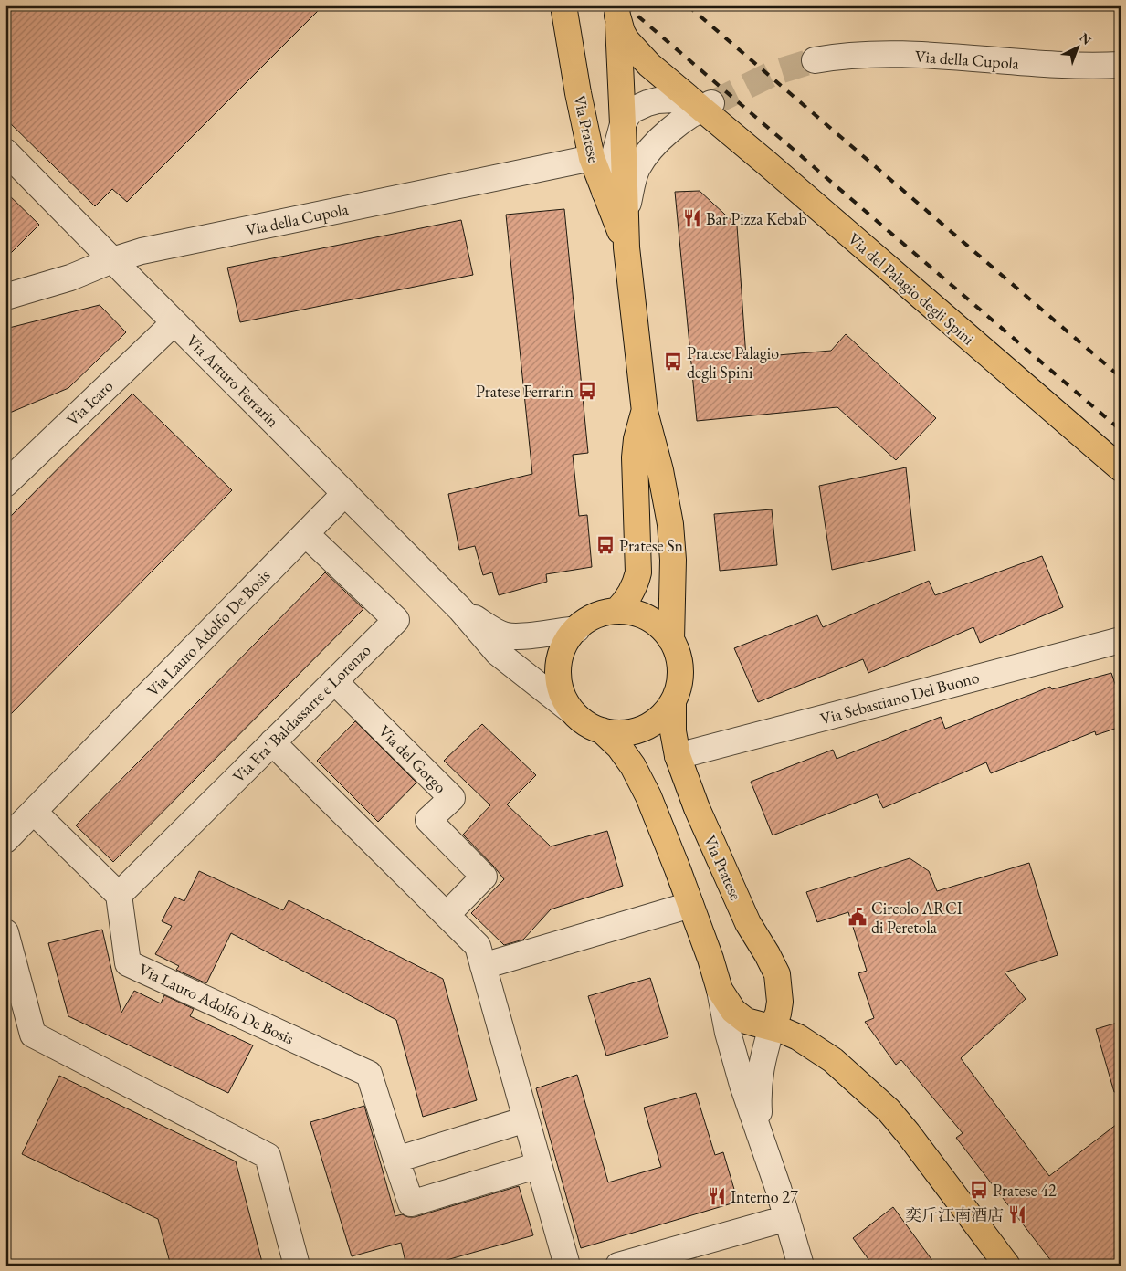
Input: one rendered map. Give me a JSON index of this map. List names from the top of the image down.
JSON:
{
  "streets": {
    "main road": ["Via Pratese", "Via del Palagio degli Spini"],
    "street": [
      "Via della Cupola",
      "Via Arturo Ferrarin",
      "Via Icaro",
      "Via Lauro Adolfo De Bosis",
      "Via Sebastiano Del Buono",
      "Via Fra' Baldassarre e Lorenzo",
      "Via del Gorgo"
    ]
  },
  "crossings": [
    ["Via della Cupola", "Via Pratese"],
    ["Via della Cupola", "Via Arturo Ferrarin"],
    ["Via Pratese", "Via del Palagio degli Spini"],
    ["Via Pratese", "Via Arturo Ferrarin"],
    ["Via Pratese", "Via Sebastiano Del Buono"],
    ["Via Arturo Ferrarin", "Via Icaro"],
    ["Via Arturo Ferrarin", "Via Lauro Adolfo De Bosis"],
    ["Via Lauro Adolfo De Bosis", "Via Fra' Baldassarre e Lorenzo"],
    ["Via Fra' Baldassarre e Lorenzo", "Via del Gorgo"]
  ],
  "places": {
    "restaurant": ["Bar Pizza Kebab", "Interno 27", "奕斤江南酒店"],
    "bus stop": [
      "Pratese Palagio degli Spini",
      "Pratese Ferrarin",
      "Pratese Sn",
      "Pratese 42"
    ],
    "public building": ["Circolo ARCI di Peretola"]
  },
  "north": "top right"
}
